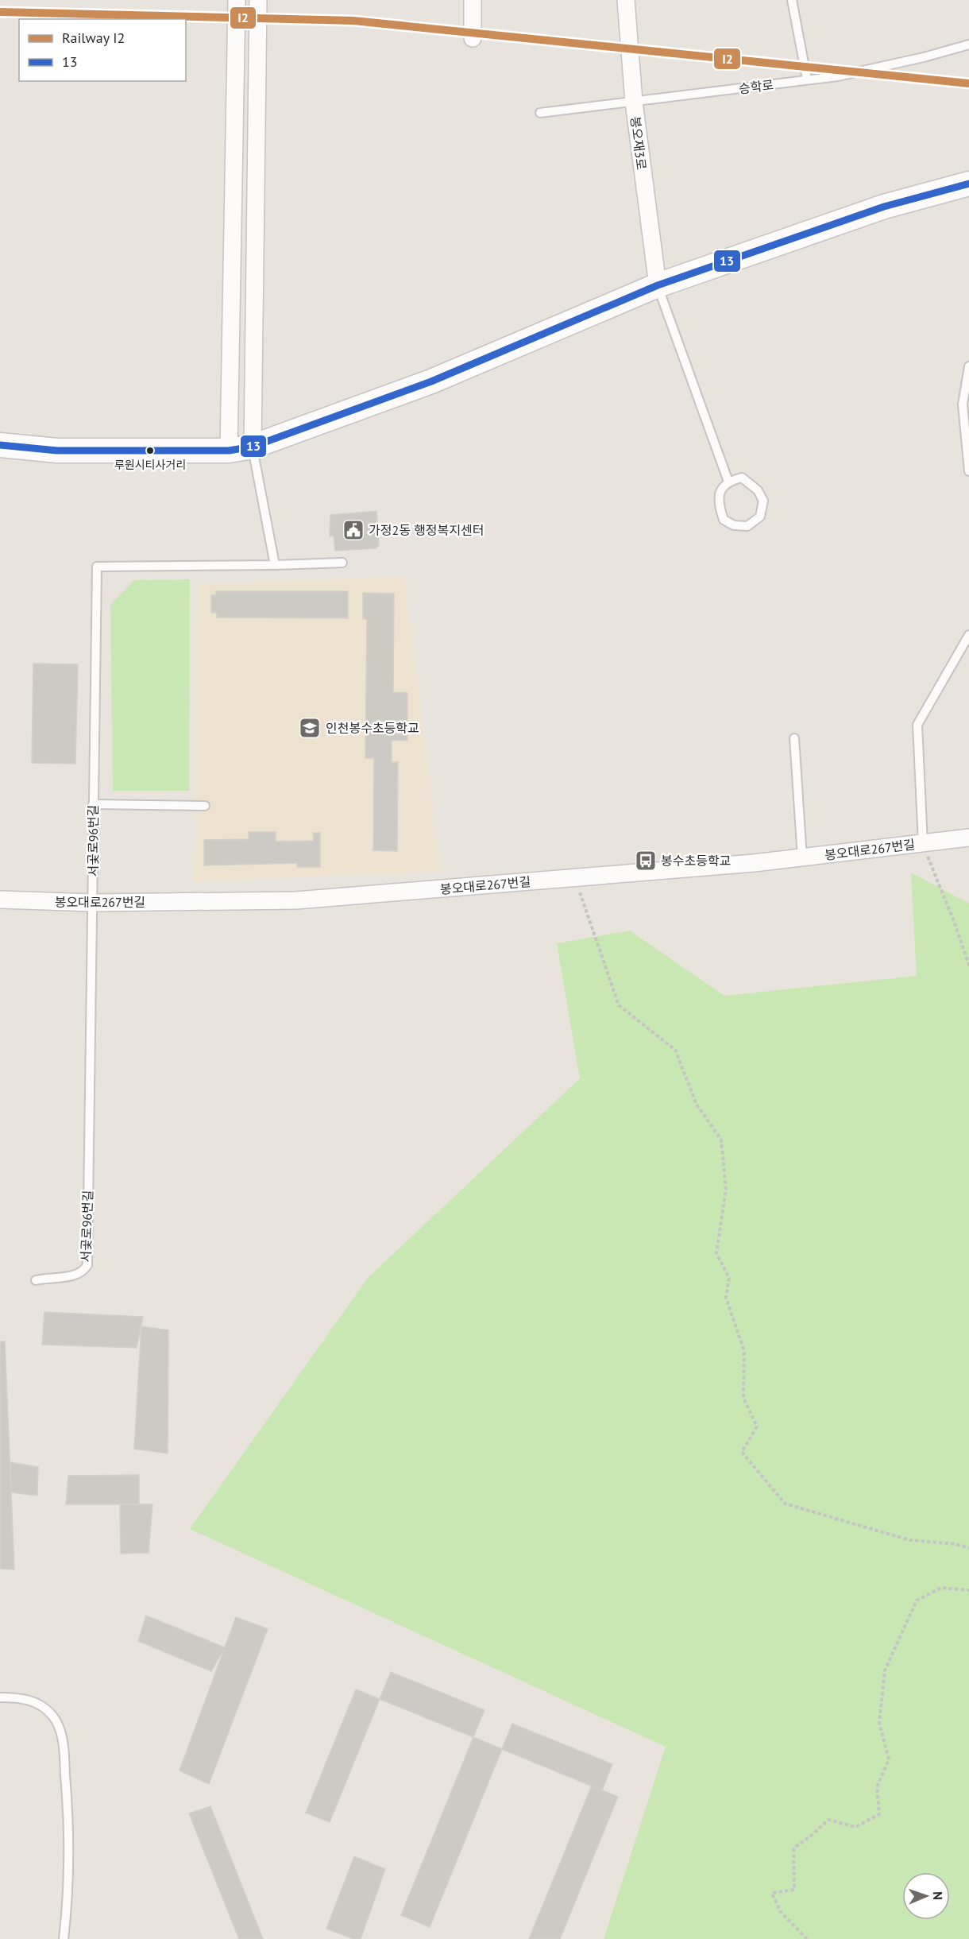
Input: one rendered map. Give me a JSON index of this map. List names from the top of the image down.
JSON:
{
  "streets": {
    "street": ["봉오재3로", "봉오대로267번길"],
    "lane": ["승학로", "서곷로96번길"]
  },
  "crossings": [
    ["승학로", "봉오재3로"],
    ["서곷로96번길", "봉오대로267번길"]
  ],
  "places": {
    "other": ["루원시티사거리"],
    "public building": ["가정2동 행정복지센터"],
    "school or university": ["인천봉수초등학교"],
    "bus stop": ["봉수초등학교"]
  },
  "lines": ["rail line I2", "transit line 13"],
  "legend": ["Railway I2", "13"],
  "north": "right"
}
